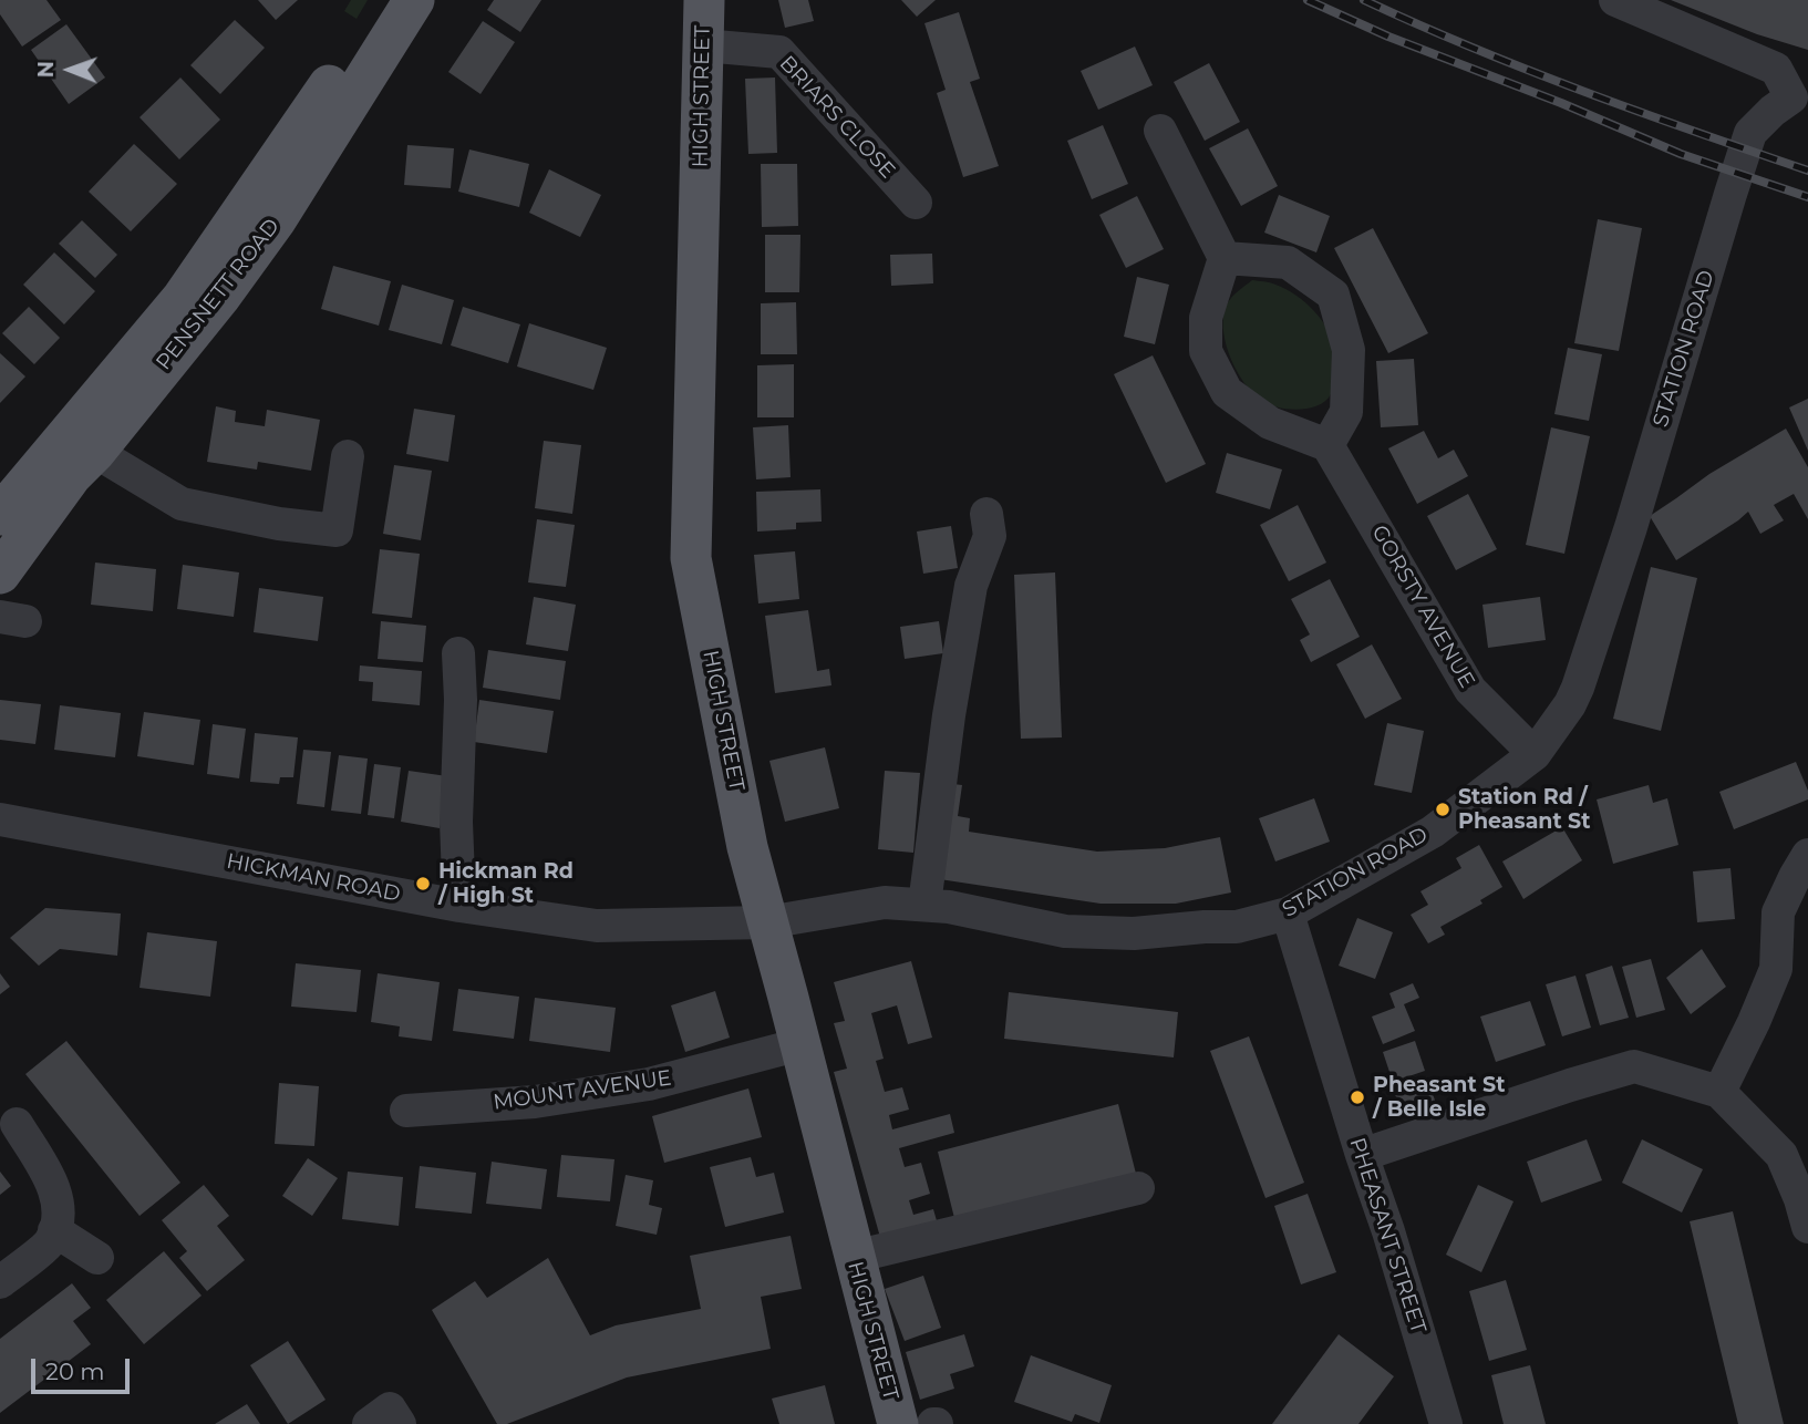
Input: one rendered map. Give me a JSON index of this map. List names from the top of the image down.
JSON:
{
  "streets": {
    "main road": ["HIGH STREET", "PENSNETT ROAD"],
    "street": [
      "BRIARS CLOSE",
      "STATION ROAD",
      "GORSTY AVENUE",
      "HICKMAN ROAD",
      "MOUNT AVENUE",
      "PHEASANT STREET"
    ]
  },
  "crossings": [
    ["HIGH STREET", "BRIARS CLOSE"],
    ["HIGH STREET", "STATION ROAD"],
    ["HIGH STREET", "HICKMAN ROAD"],
    ["HIGH STREET", "MOUNT AVENUE"],
    ["STATION ROAD", "GORSTY AVENUE"],
    ["STATION ROAD", "HICKMAN ROAD"],
    ["STATION ROAD", "PHEASANT STREET"]
  ],
  "places": ["Station Rd / Pheasant St", "Hickman Rd / High St", "Pheasant St / Belle Isle"],
  "scale_bar": "20 m",
  "north": "left"
}
